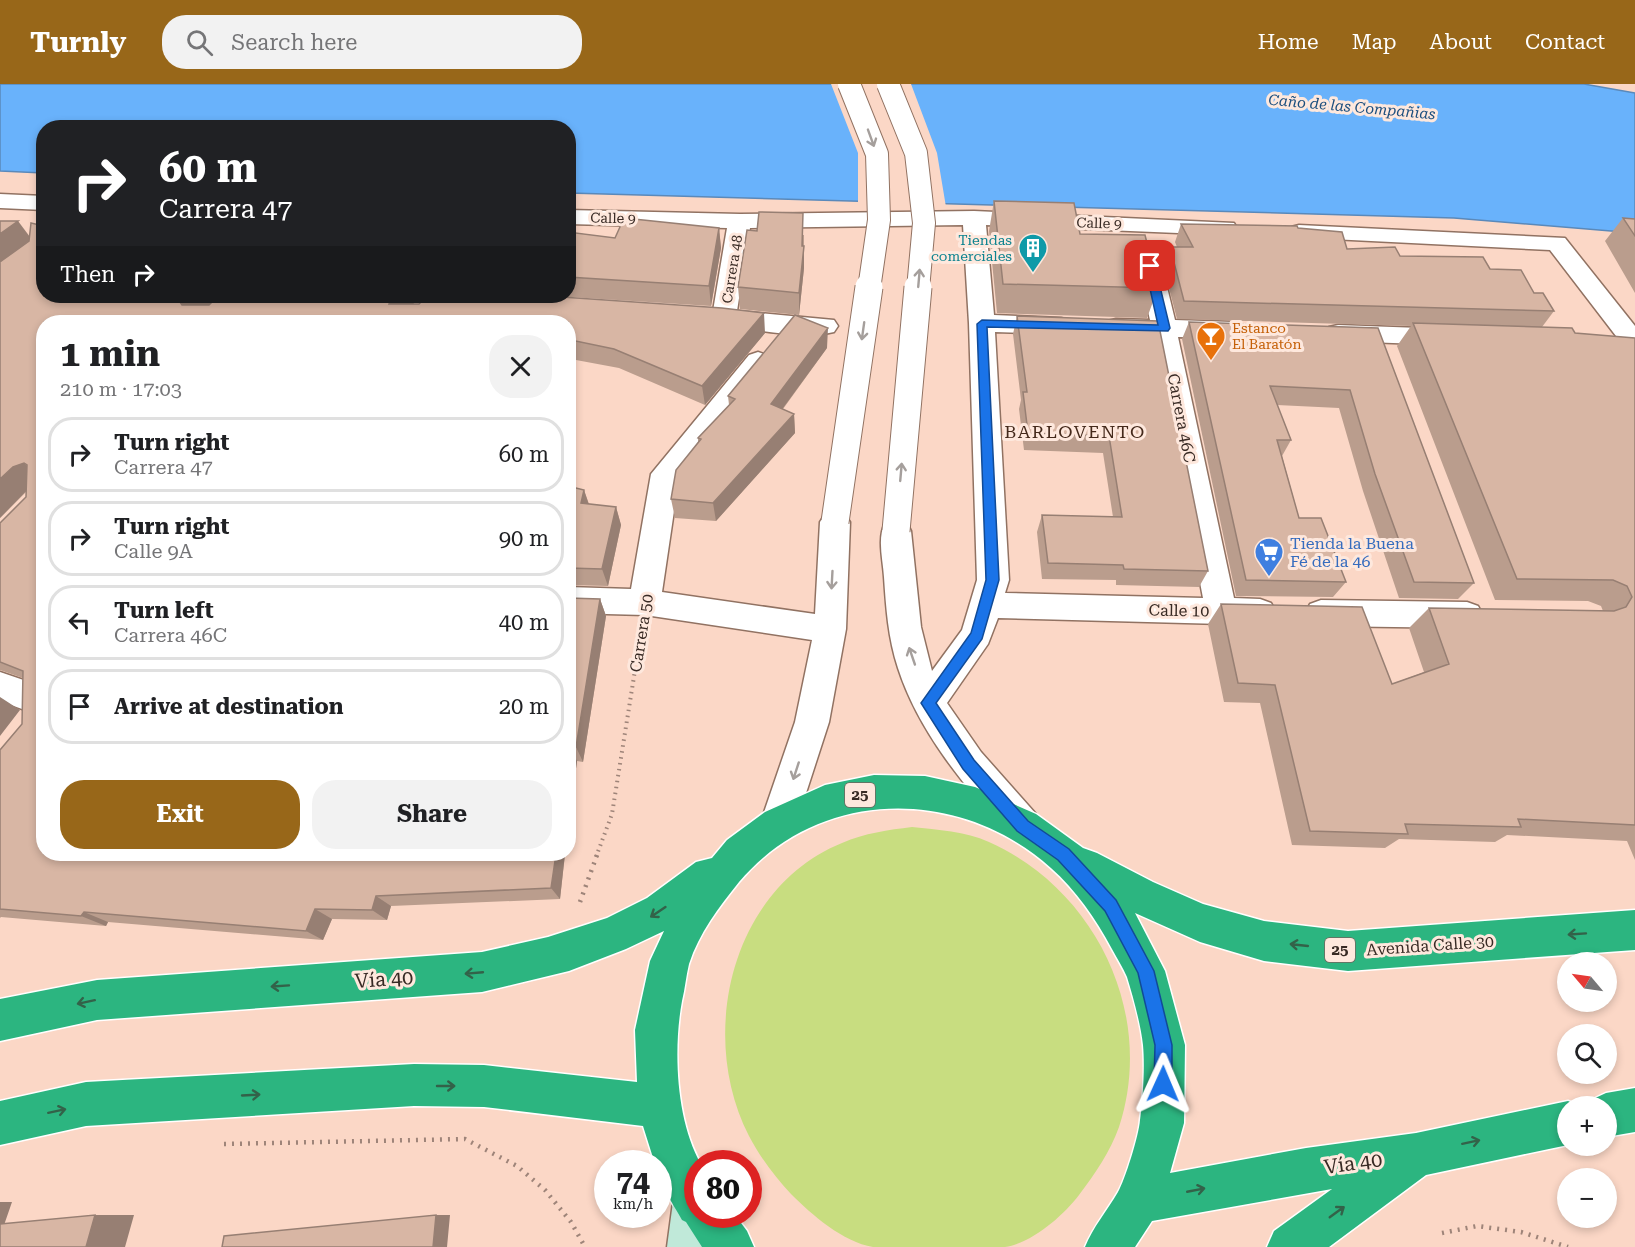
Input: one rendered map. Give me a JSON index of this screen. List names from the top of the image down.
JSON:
{
  "streets": {
    "highway": ["25", "Avenida Calle 30", "Vía 40"],
    "street": [
      "Calle 9",
      "Carrera 48",
      "Carrera 46C",
      "Calle 10",
      "Carrera 50"
    ]
  },
  "crossings": [
    ["Calle 9", "Carrera 48"],
    ["Calle 9", "Carrera 46C"],
    ["Carrera 48", "Carrera 50"],
    ["Carrera 46C", "Calle 10"],
    ["25", "Avenida Calle 30"],
    ["25", "Vía 40"]
  ],
  "one_way": ["Avenida Calle 30"],
  "districts": ["BARLOVENTO"],
  "water": ["Caño de las Compañias"],
  "places": {
    "building": ["Tiendas comerciales"],
    "bar": ["Estanco El Baratón"],
    "supermarket": ["Tienda la Buena Fé de la 46"]
  },
  "north": "top left",
  "page": {
    "header": "Turnly",
    "search": "Search here",
    "nav": [
      "Home",
      "Map",
      "About",
      "Contact"
    ],
    "turn": ["60 m", "Carrera 47"],
    "then": "Then",
    "heading": ["1 min", "210 m · 17:03"],
    "list": [
      {
        "name": "Turn right",
        "note": "Carrera 47",
        "value": "60 m"
      },
      {
        "name": "Turn right",
        "note": "Calle 9A",
        "value": "90 m"
      },
      {
        "name": "Turn left",
        "note": "Carrera 46C",
        "value": "40 m"
      },
      {
        "name": "Arrive at destination",
        "value": "20 m"
      }
    ],
    "buttons": ["Exit", "Share"],
    "map_buttons": ["+", "−"],
    "speed": "74 km/h",
    "limit": "80"
  }
}
